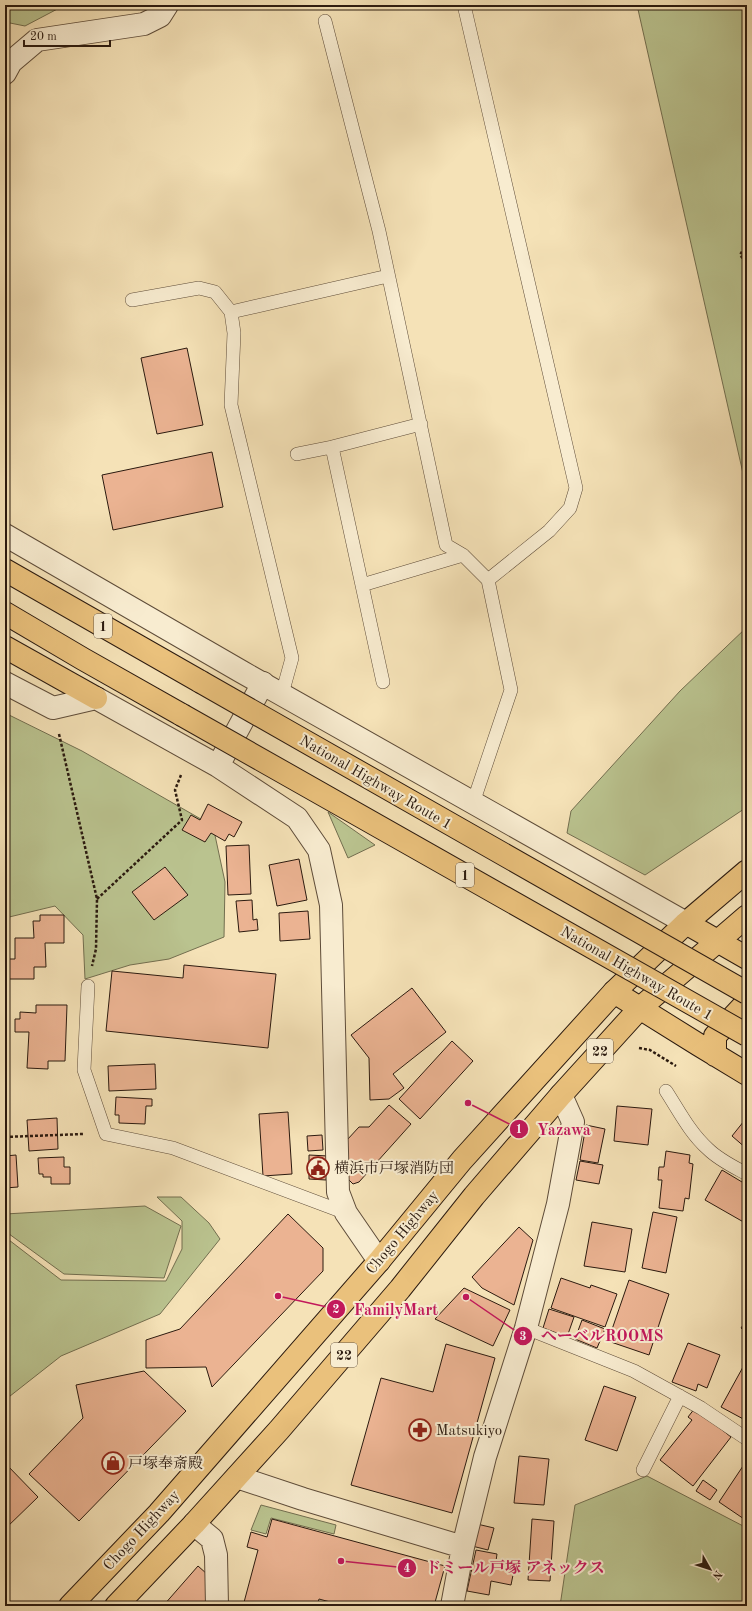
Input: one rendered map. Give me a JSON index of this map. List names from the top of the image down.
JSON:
{
  "streets": {
    "main road": [
      "1",
      "National Highway Route 1",
      "22",
      "Chogo Highway"
    ]
  },
  "places": {
    "other": [
      "Yazawa",
      "FamilyMart",
      "ヘーベルROOMS",
      "ドミール戸塚 アネックス"
    ],
    "public building": ["横浜市戸塚消防団"],
    "pharmacy": ["Matsukiyo"],
    "shop": ["戸塚奉斎殿"]
  },
  "scale_bar": "20 m",
  "north": "bottom right"
}
